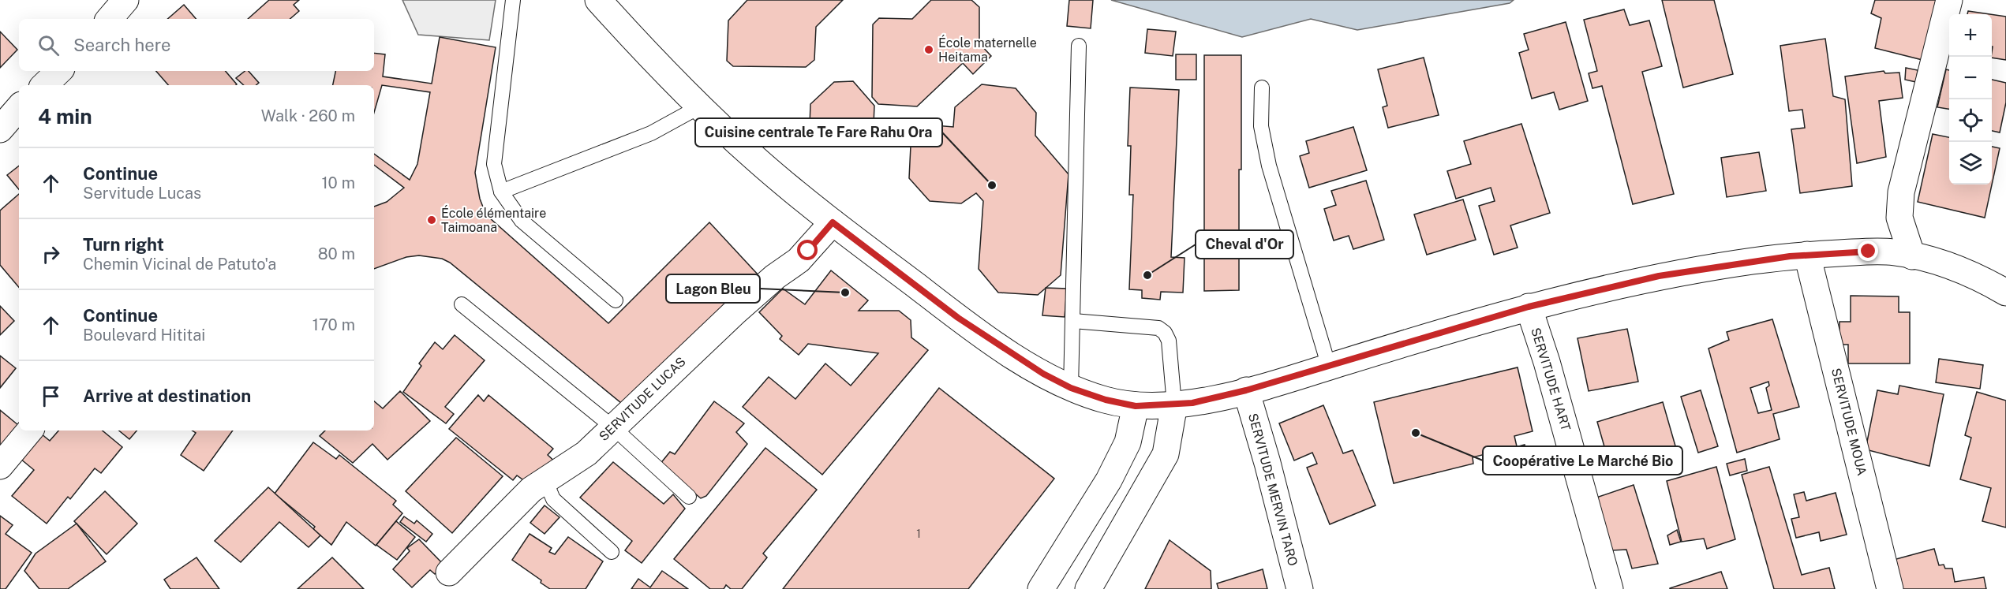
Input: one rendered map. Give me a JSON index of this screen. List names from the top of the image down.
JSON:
{
  "streets": {
    "street": [
      "SERVITUDE HART",
      "SERVITUDE LUCAS",
      "SERVITUDE MOUA",
      "SERVITUDE MERVIN TARO"
    ]
  },
  "places": [
    "École maternelle Heitama",
    "Cuisine centrale Te Fare Rahu Ora",
    "École élémentaire Taimoana",
    "Cheval d'Or",
    "Lagon Bleu",
    "Coopérative Le Marché Bio"
  ],
  "house_numbers": ["1"],
  "page": {
    "map_buttons": ["+", "−"],
    "search": "Search here",
    "heading": ["4 min", "Walk · 260 m"],
    "list": [
      ["Continue", "Servitude Lucas", "10 m"],
      ["Turn right", "Chemin Vicinal de Patuto'a", "80 m"],
      ["Continue", "Boulevard Hititai", "170 m"],
      "Arrive at destination"
    ]
  }
}
